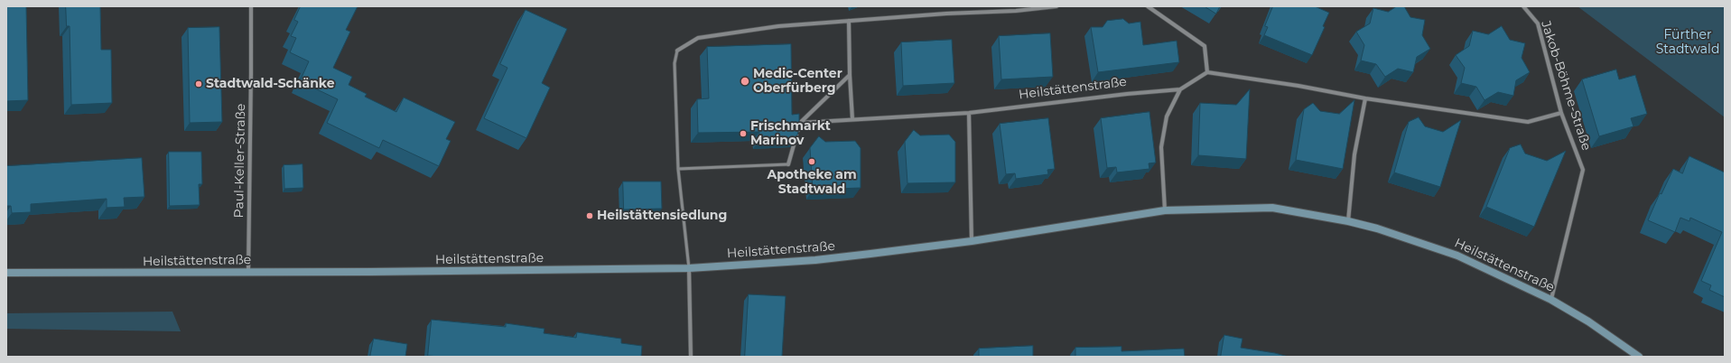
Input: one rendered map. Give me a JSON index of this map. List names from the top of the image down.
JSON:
{
  "streets": {
    "street": ["Jakob-Böhme-Straße", "Heilstättenstraße", "Paul-Keller-Straße"]
  },
  "crossings": [
    ["Jakob-Böhme-Straße", "Heilstättenstraße"],
    ["Heilstättenstraße", "Paul-Keller-Straße"]
  ],
  "parks": ["Fürther Stadtwald"],
  "places": [
    "Medic-Center Oberfürberg",
    "Stadtwald-Schänke",
    "Frischmarkt Marinov",
    "Apotheke am Stadtwald",
    "Heilstättensiedlung"
  ]
}
